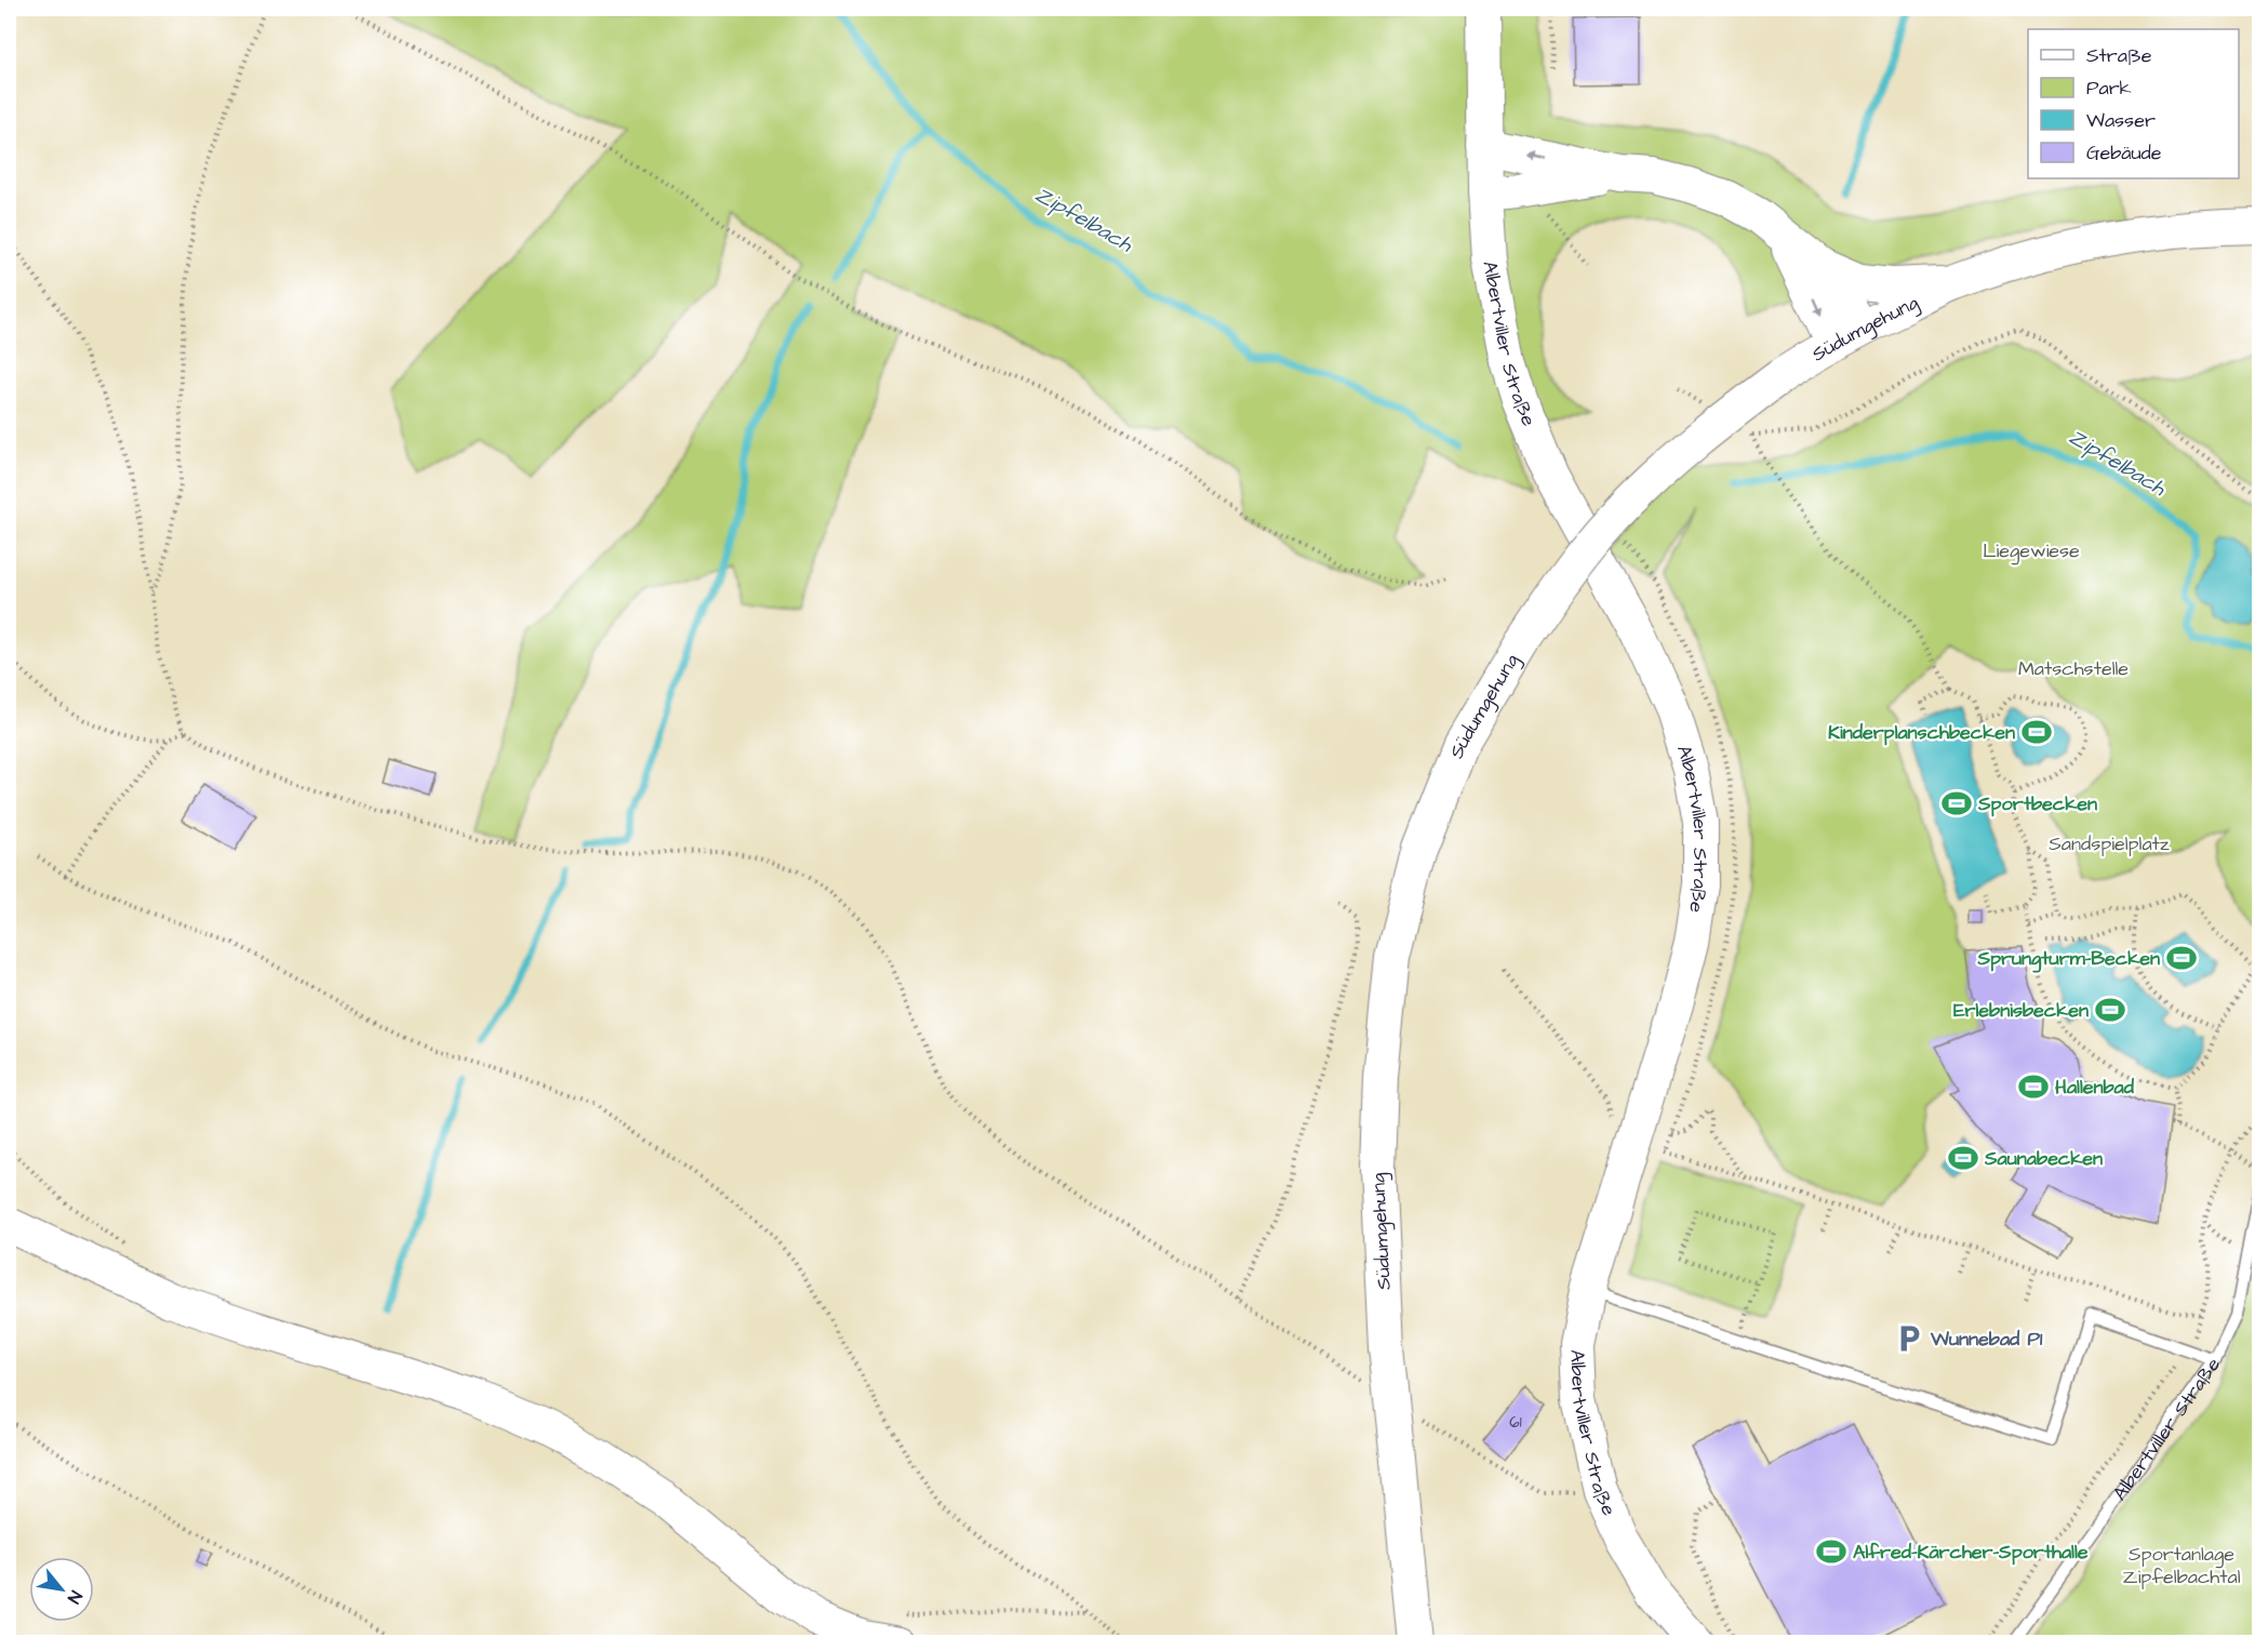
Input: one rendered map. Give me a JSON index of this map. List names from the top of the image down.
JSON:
{
  "streets": {
    "street": ["Südumgehung", "Albertviller Straße"]
  },
  "water": ["Zipfelbach"],
  "parks": [
    "Liegewiese",
    "Matschstelle",
    "Sandspielplatz",
    "Sportanlage Zipfelbachtal"
  ],
  "places": {
    "sports": [
      "Kinderplanschbecken",
      "Sportbecken",
      "Sprungturm-Becken",
      "Erlebnisbecken",
      "Hallenbad",
      "Saunabecken",
      "Alfred-Kärcher-Sporthalle"
    ],
    "parking": ["Wunnebad P1"]
  },
  "house_numbers": ["61"],
  "legend": [
    "Straße",
    "Park",
    "Wasser",
    "Gebäude"
  ],
  "north": "bottom right"
}
